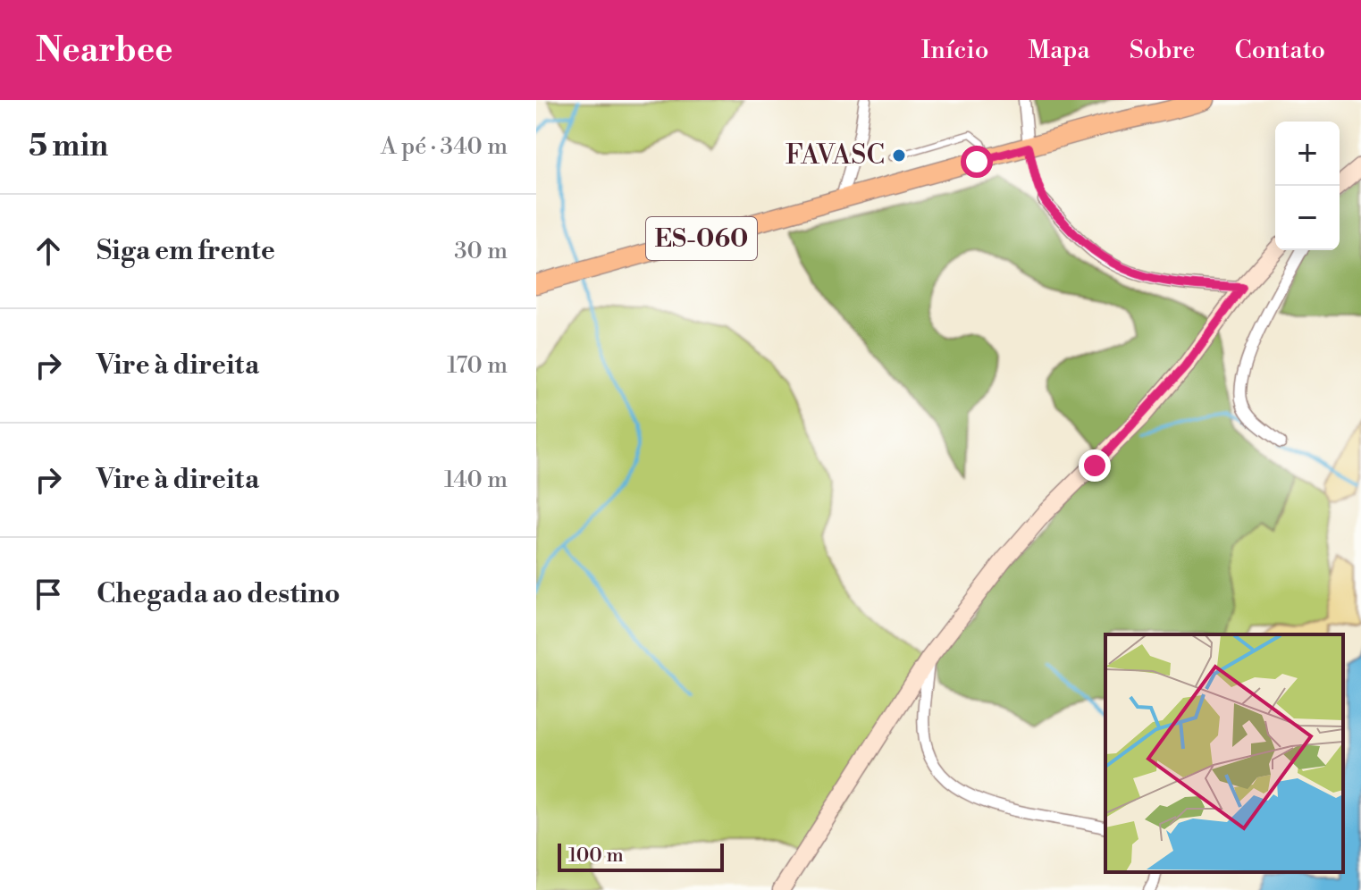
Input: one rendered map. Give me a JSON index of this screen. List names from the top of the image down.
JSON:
{
  "streets": {
    "main road": ["ES-060"]
  },
  "places": ["FAVASC"],
  "scale_bar": "100 m",
  "page": {
    "header": "Nearbee",
    "nav": [
      "Início",
      "Mapa",
      "Sobre",
      "Contato"
    ],
    "heading": ["5 min", "A pé · 340 m"],
    "map_buttons": ["+", "−"],
    "list": [
      ["Siga em frente", "30 m"],
      ["Vire à direita", "170 m"],
      ["Vire à direita", "140 m"],
      "Chegada ao destino"
    ],
    "scale": "100 m"
  }
}
